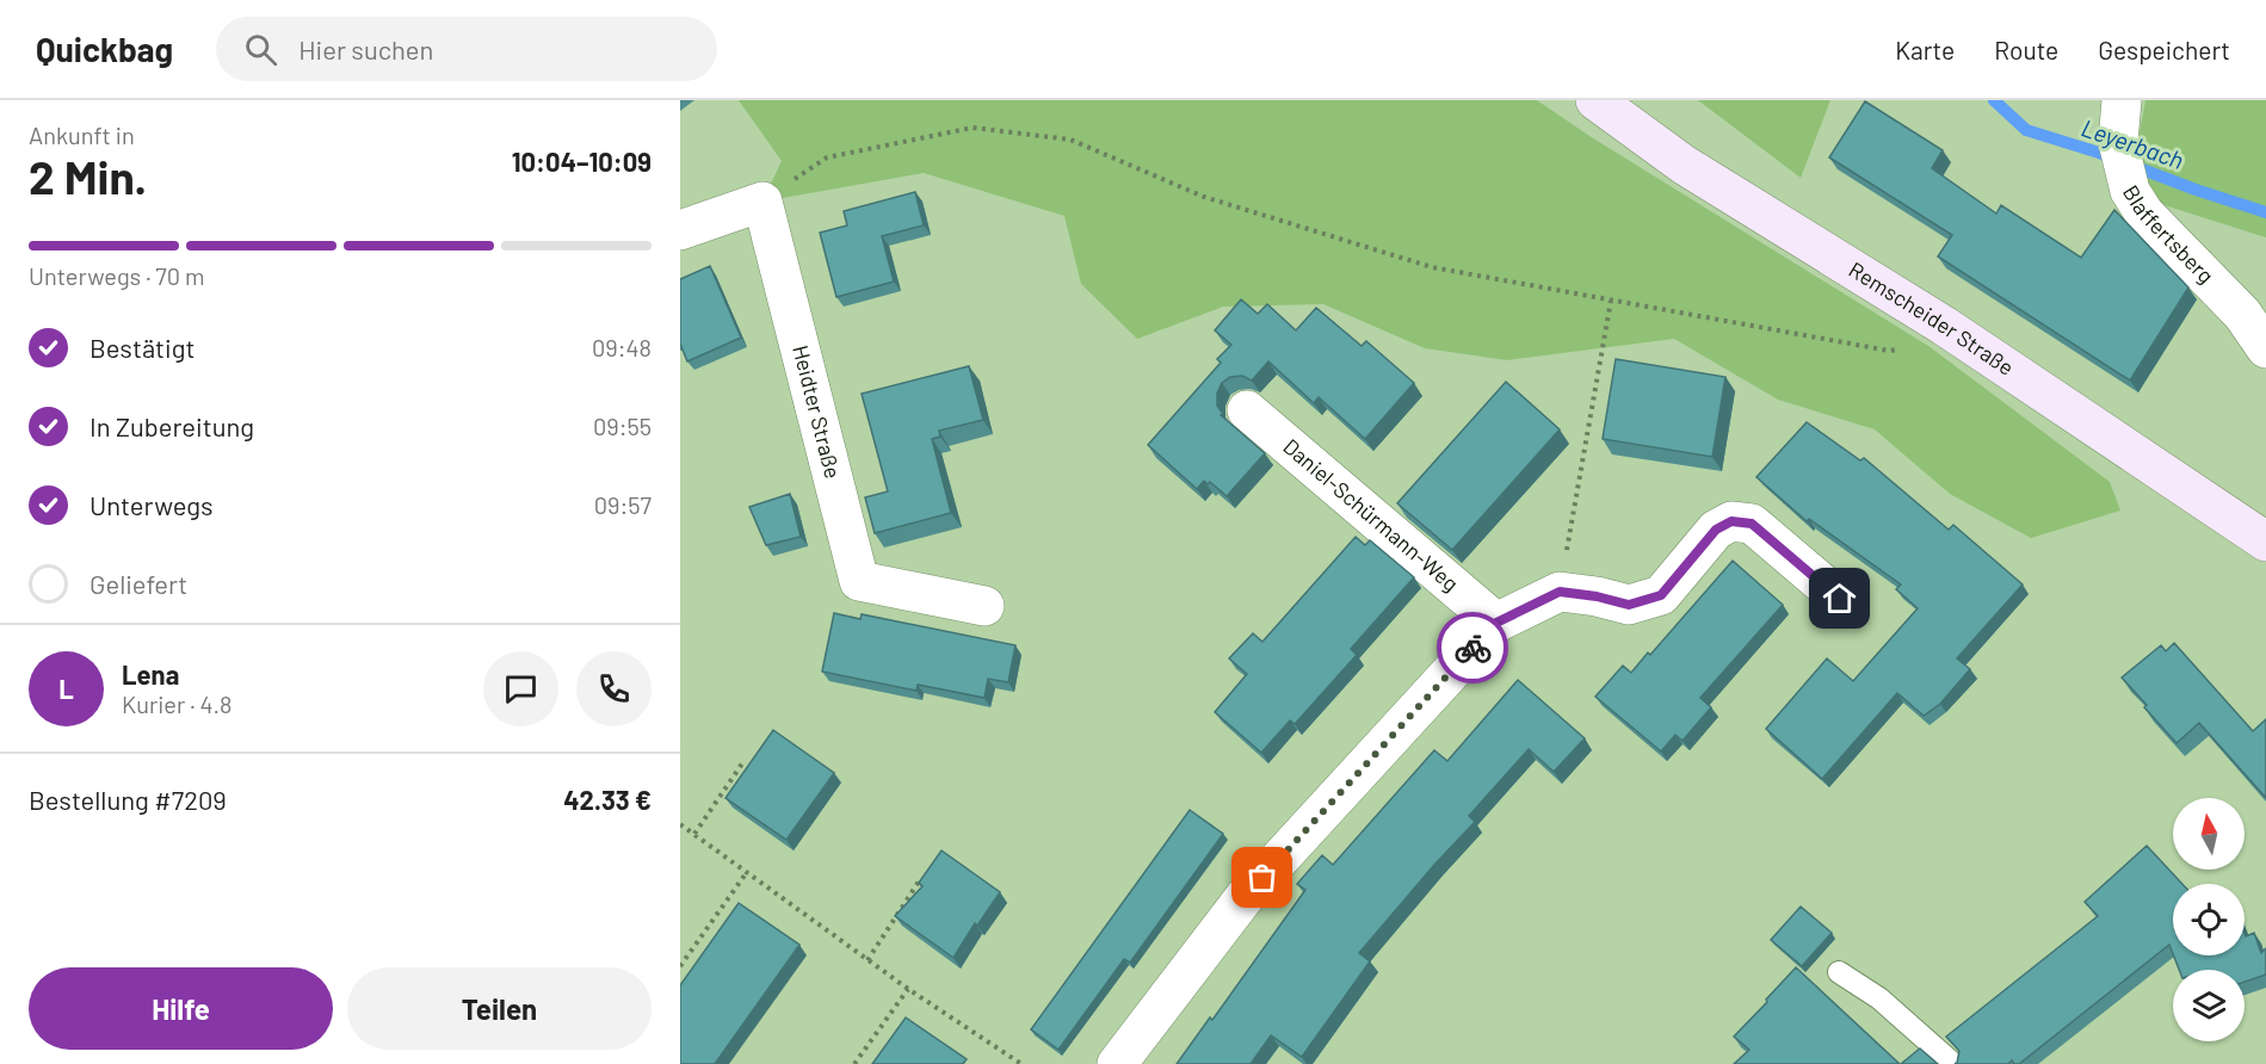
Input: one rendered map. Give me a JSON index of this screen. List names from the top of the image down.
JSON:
{
  "streets": {
    "main road": ["Remscheider Straße"],
    "street": ["Blaffertsberg", "Heidter Straße", "Daniel-Schürmann-Weg"]
  },
  "water": ["Leyerbach"],
  "north": "top",
  "page": {
    "header": "Quickbag",
    "search": "Hier suchen",
    "nav": ["Karte", "Route", "Gespeichert"],
    "heading": ["2 Min.", "Ankunft in", "10:04–10:09"],
    "panel": [
      "Lena",
      "Kurier · 4.8",
      "Bestellung #7209",
      "42.33 €"
    ],
    "bar": "Unterwegs · 70 m",
    "list": [
      ["Bestätigt", "09:48"],
      ["In Zubereitung", "09:55"],
      ["Unterwegs", "09:57"],
      "Geliefert"
    ],
    "round": "L",
    "buttons": ["Hilfe", "Teilen"]
  }
}
